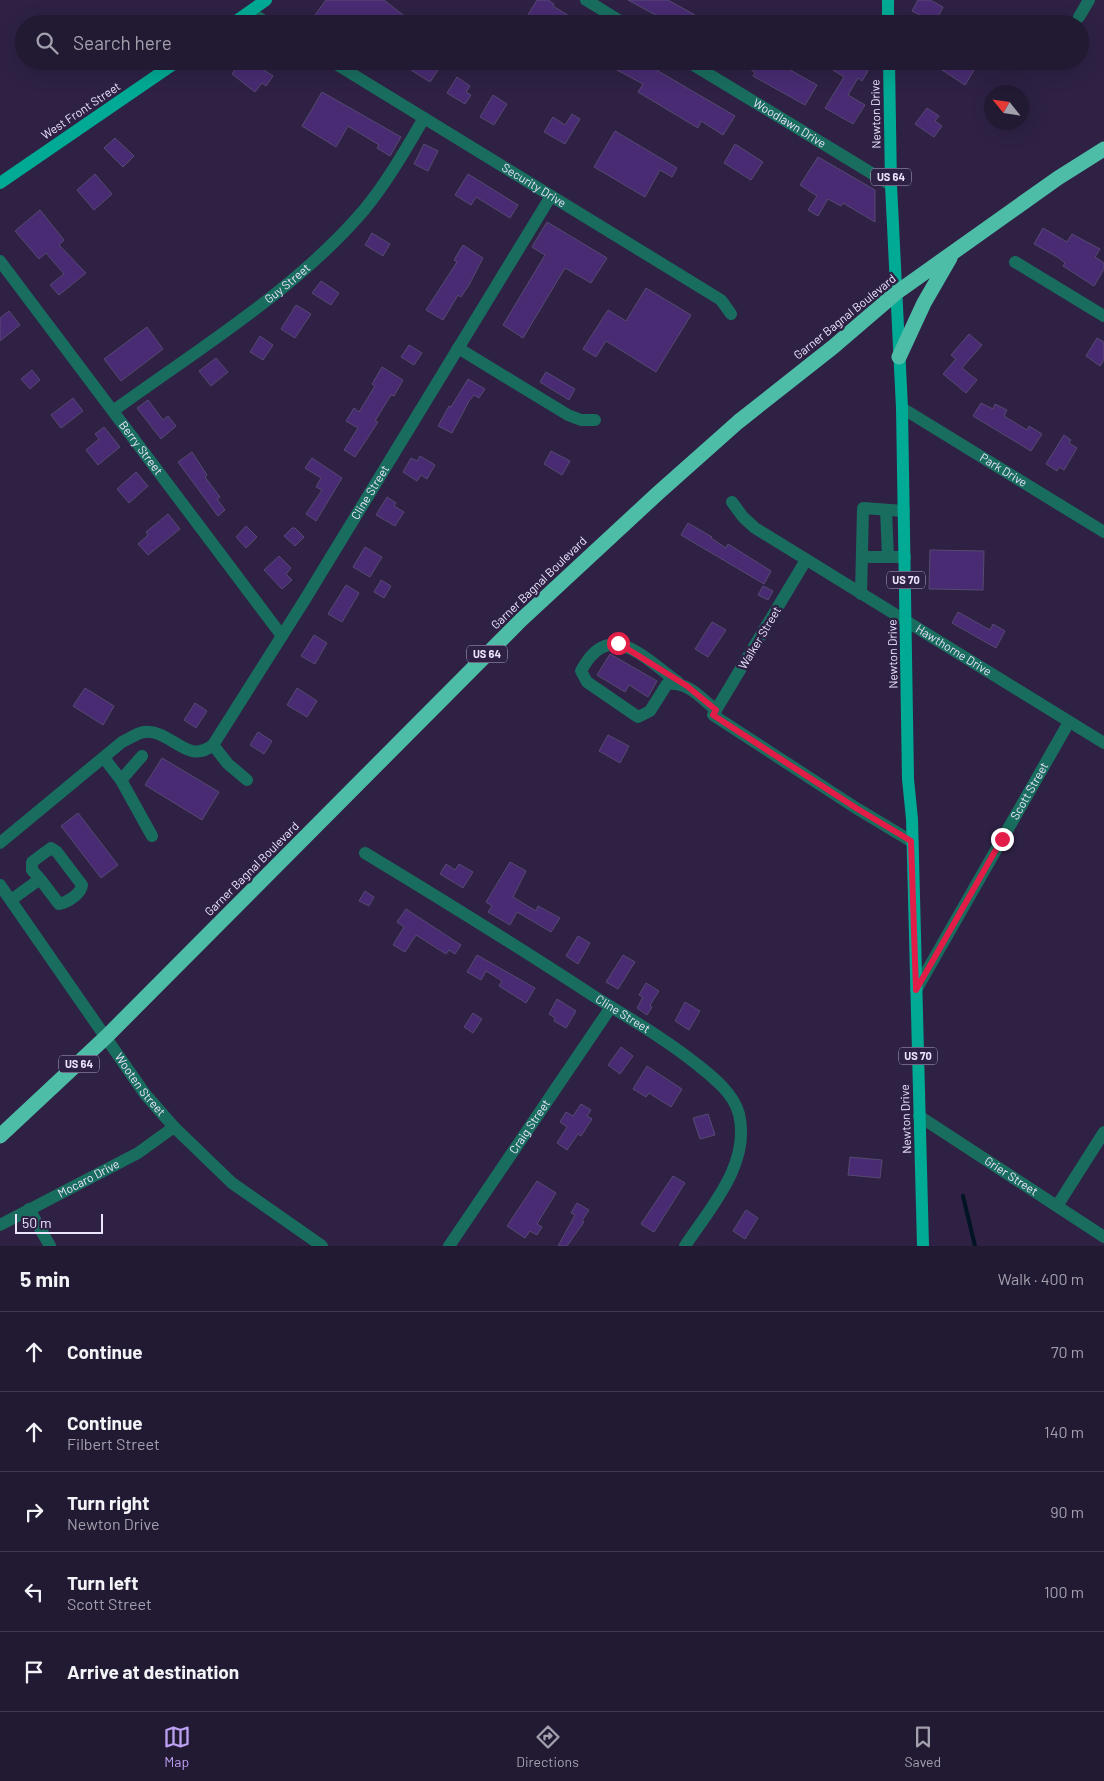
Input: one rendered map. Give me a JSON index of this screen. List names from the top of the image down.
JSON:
{
  "streets": {
    "highway": ["US 64", "Garner Bagnal Boulevard"],
    "main road": ["West Front Street", "Newton Drive", "US 70"],
    "street": [
      "Woodlawn Drive",
      "Security Drive",
      "Guy Street",
      "Berry Street",
      "Park Drive",
      "Cline Street",
      "Walker Street",
      "Hawthorne Drive",
      "Scott Street",
      "Wooten Street",
      "Craig Street",
      "Grier Street",
      "Mocaro Drive"
    ]
  },
  "crossings": [
    ["Newton Drive", "Woodlawn Drive"],
    ["Newton Drive", "Garner Bagnal Boulevard"],
    ["Newton Drive", "Park Drive"],
    ["Newton Drive", "Hawthorne Drive"],
    ["Newton Drive", "Scott Street"],
    ["Newton Drive", "Grier Street"],
    ["Security Drive", "Guy Street"],
    ["Security Drive", "Cline Street"],
    ["Guy Street", "Berry Street"],
    ["Garner Bagnal Boulevard", "Wooten Street"],
    ["Berry Street", "Cline Street"],
    ["Cline Street", "Craig Street"],
    ["Walker Street", "Hawthorne Drive"],
    ["Hawthorne Drive", "Scott Street"],
    ["Wooten Street", "Mocaro Drive"]
  ],
  "scale_bar": "50 m",
  "north": "top left",
  "page": {
    "search": "Search here",
    "scale": "50 m",
    "heading": ["5 min", "Walk · 400 m"],
    "list": [
      ["Continue", "70 m"],
      ["Continue", "Filbert Street", "140 m"],
      ["Turn right", "Newton Drive", "90 m"],
      ["Turn left", "Scott Street", "100 m"],
      "Arrive at destination"
    ],
    "nav": ["Map", "Directions", "Saved"]
  }
}
